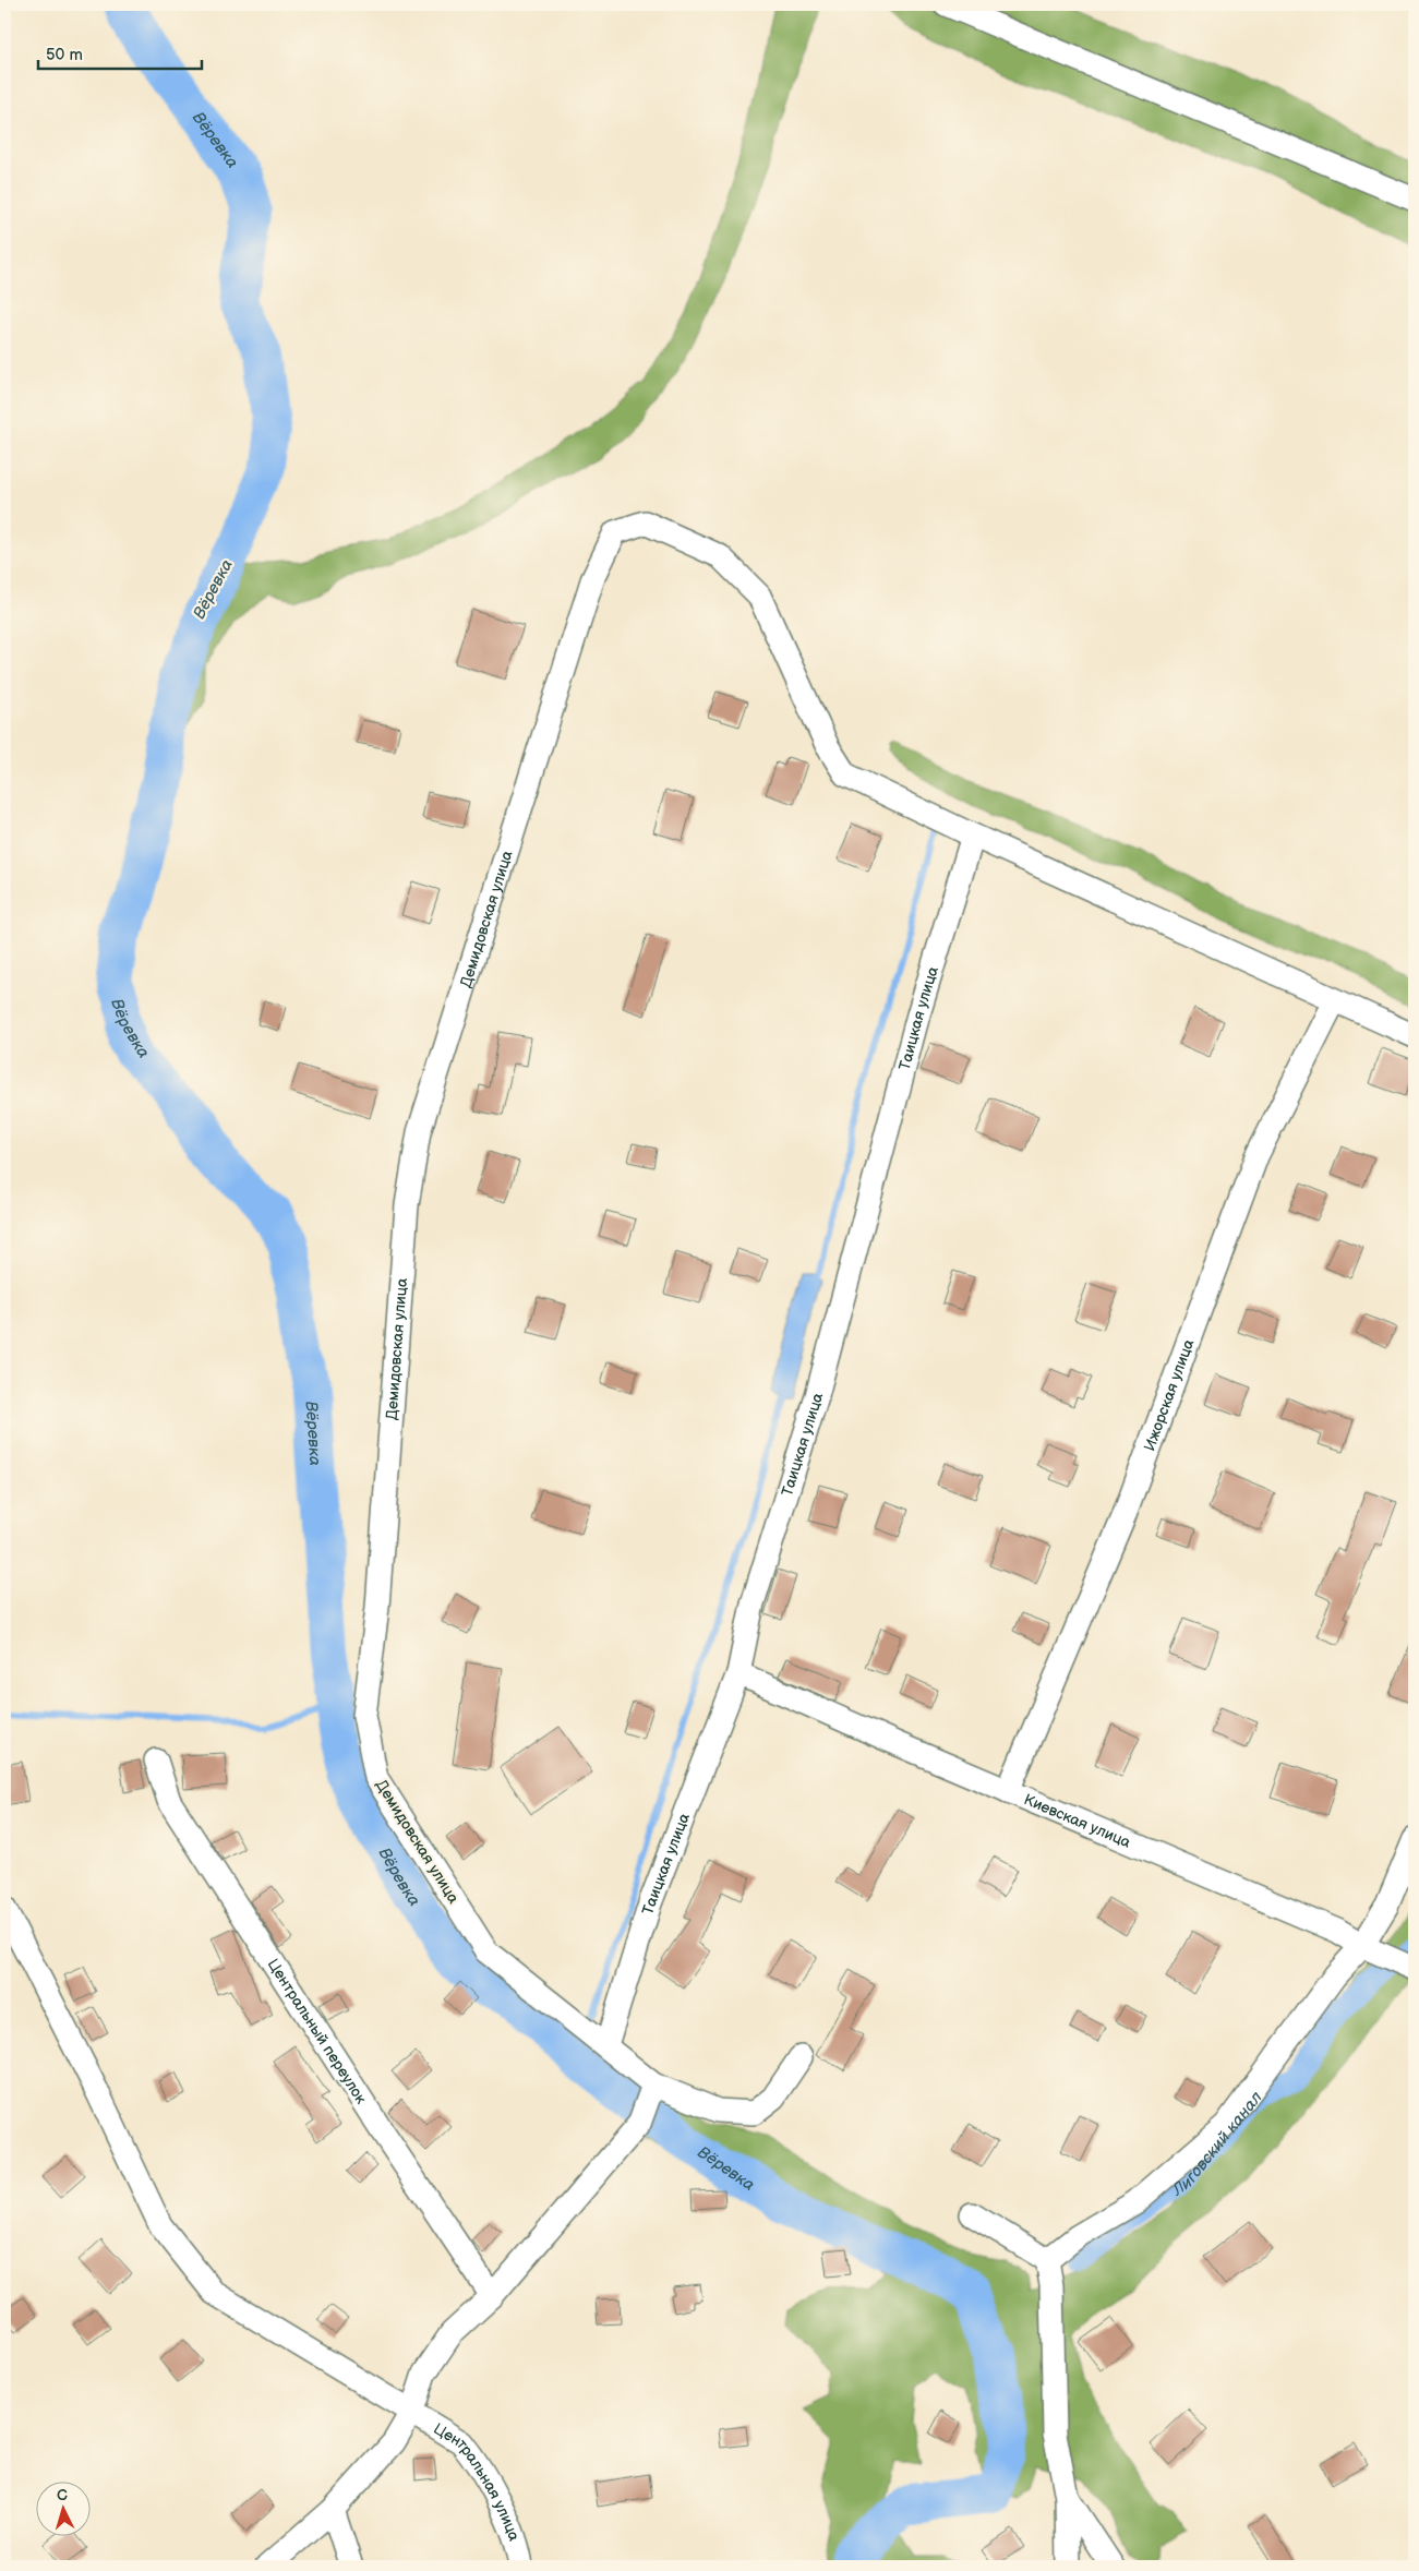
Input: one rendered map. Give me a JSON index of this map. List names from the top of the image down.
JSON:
{
  "streets": {
    "street": [
      "Демидовская улица",
      "Таицкая улица",
      "Ижорская улица",
      "Киевская улица",
      "Центральный переулок",
      "Центральная улица"
    ]
  },
  "crossings": [
    ["Демидовская улица", "Таицкая улица"],
    ["Таицкая улица", "Киевская улица"],
    ["Ижорская улица", "Киевская улица"]
  ],
  "water": ["Вёревка", "Лиговский канал"],
  "scale_bar": "50 m",
  "north": "top"
}
